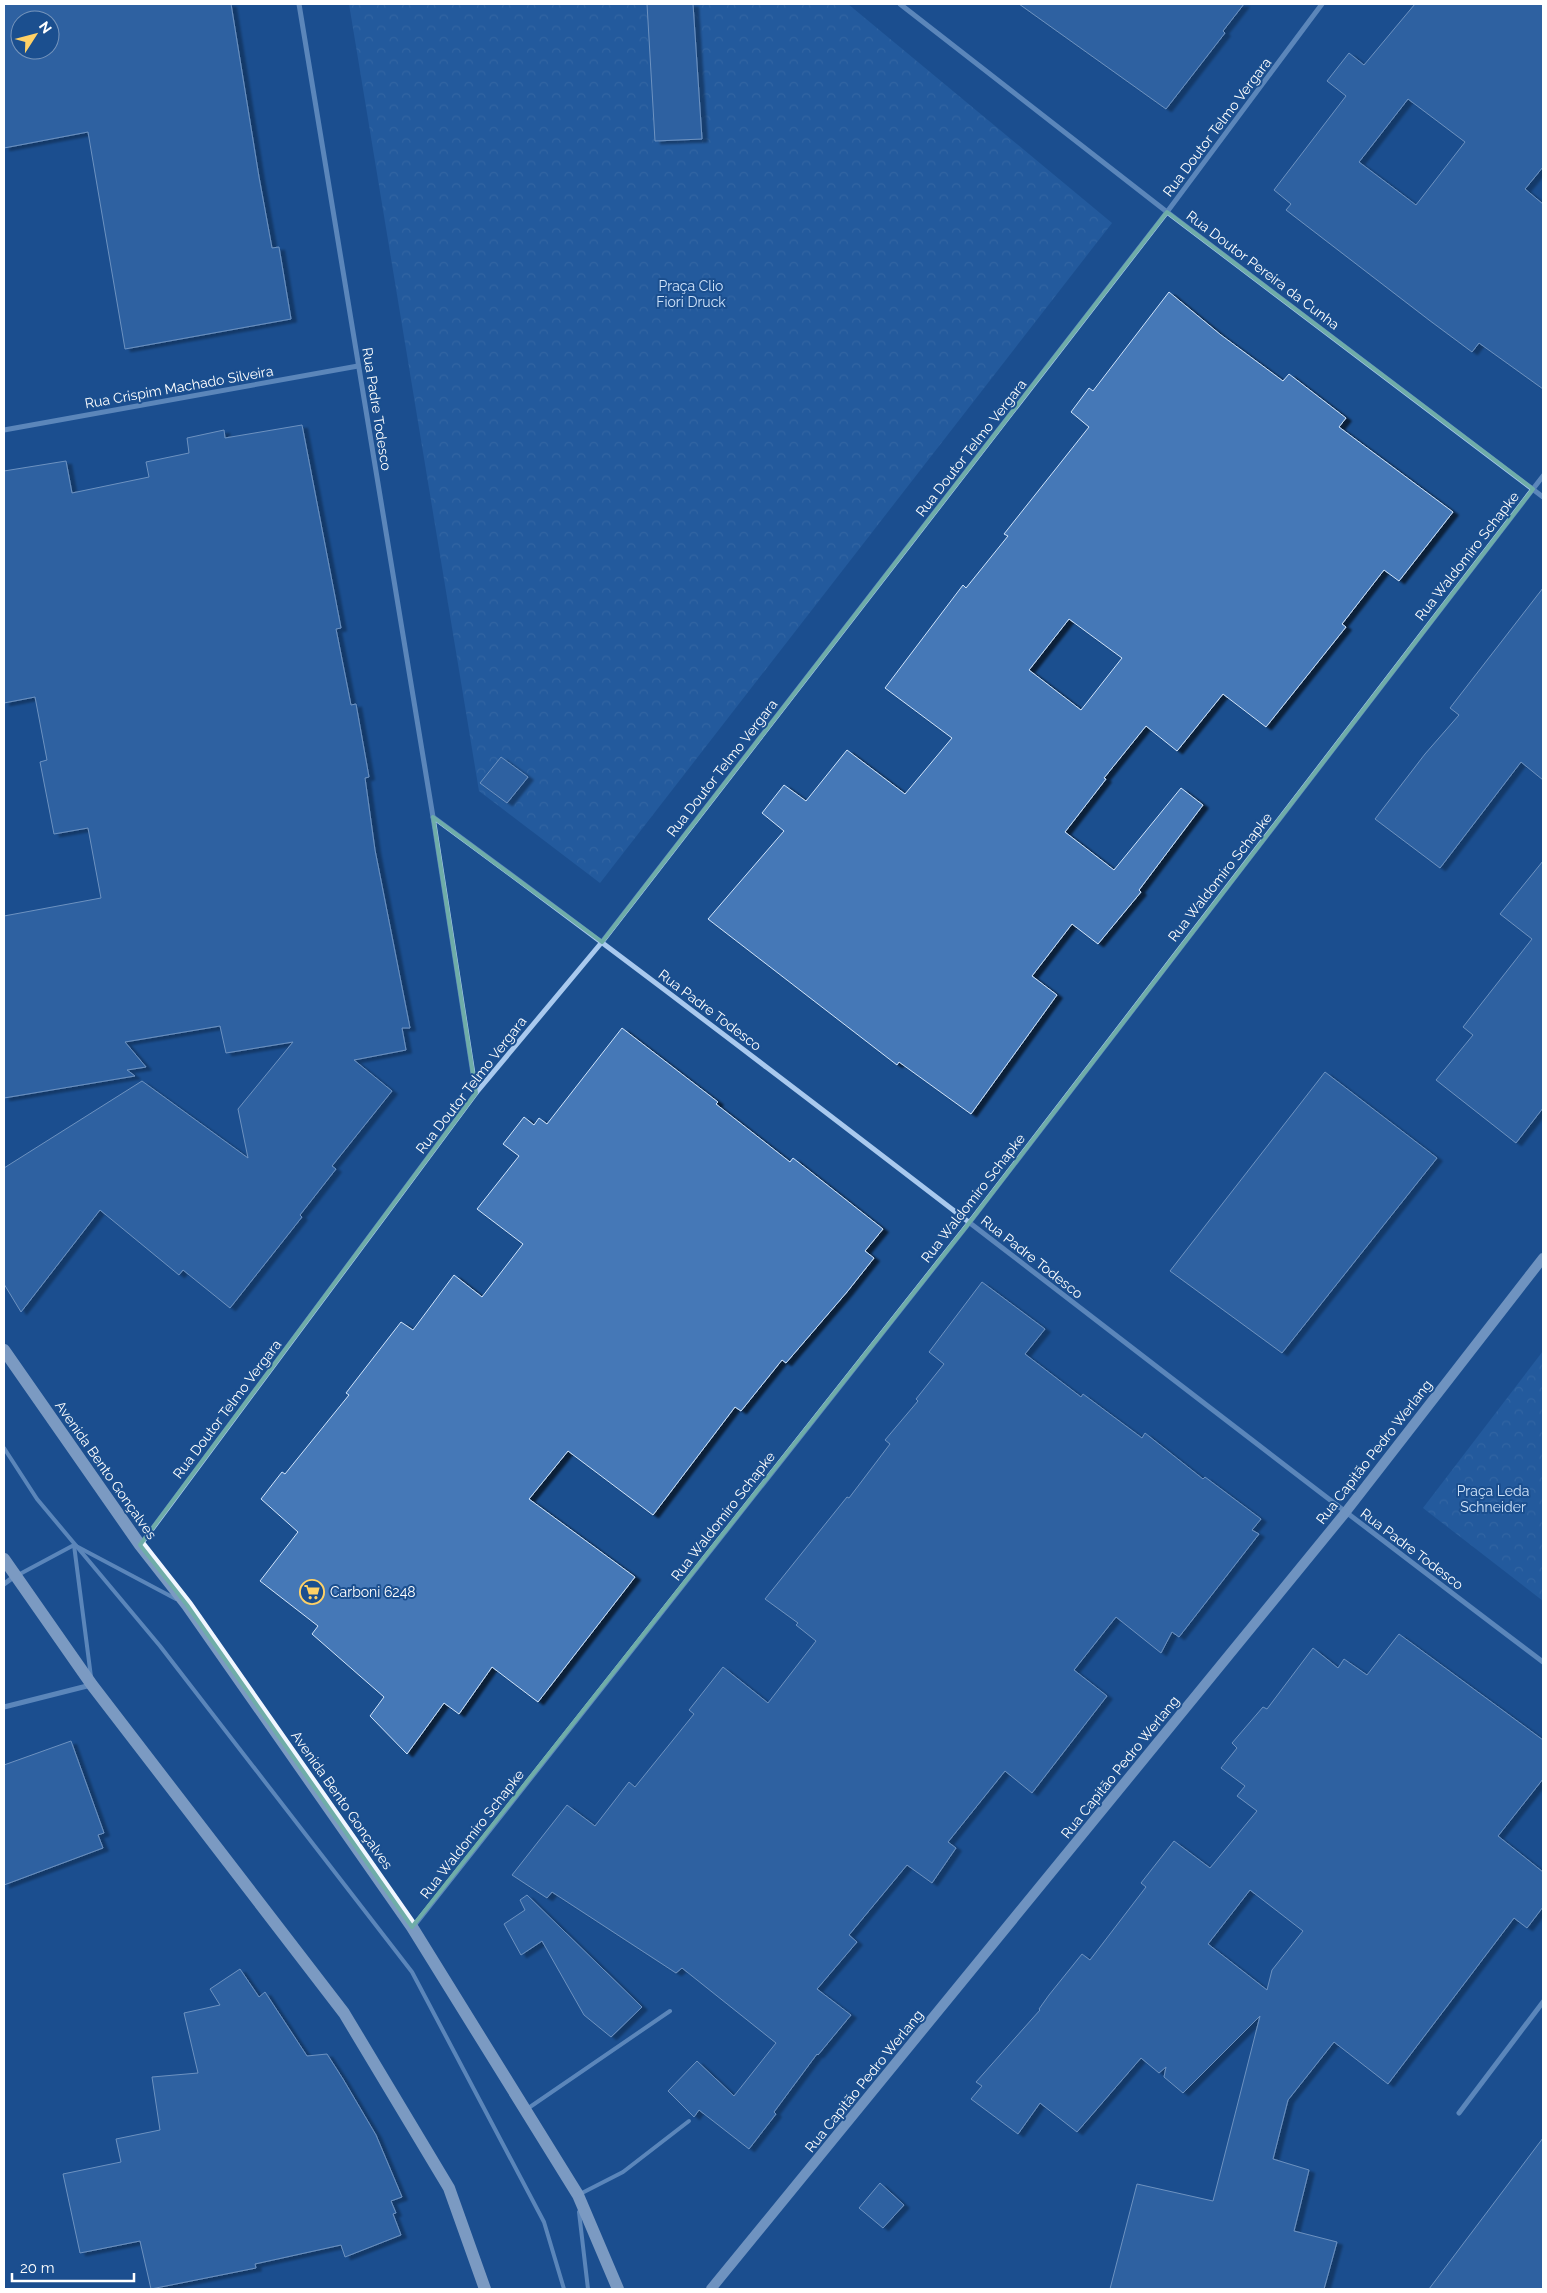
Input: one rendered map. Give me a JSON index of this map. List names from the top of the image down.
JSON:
{
  "streets": {
    "main road": ["Avenida Bento Gonçalves"],
    "street": [
      "Rua Doutor Telmo Vergara",
      "Rua Doutor Pereira da Cunha",
      "Rua Crispim Machado Silveira",
      "Rua Padre Todesco",
      "Rua Waldomiro Schapke",
      "Rua Capitão Pedro Werlang"
    ]
  },
  "crossings": [
    ["Rua Doutor Telmo Vergara", "Rua Doutor Pereira da Cunha"],
    ["Rua Doutor Telmo Vergara", "Rua Padre Todesco"],
    ["Rua Doutor Telmo Vergara", "Avenida Bento Gonçalves"],
    ["Rua Doutor Pereira da Cunha", "Rua Waldomiro Schapke"],
    ["Rua Crispim Machado Silveira", "Rua Padre Todesco"],
    ["Rua Padre Todesco", "Rua Waldomiro Schapke"],
    ["Rua Padre Todesco", "Rua Capitão Pedro Werlang"],
    ["Rua Waldomiro Schapke", "Avenida Bento Gonçalves"]
  ],
  "parks": ["Praça Clio Fiori Druck", "Praça Leda Schneider"],
  "places": {
    "supermarket": ["Carboni 6248"]
  },
  "scale_bar": "20 m",
  "north": "top right"
}
